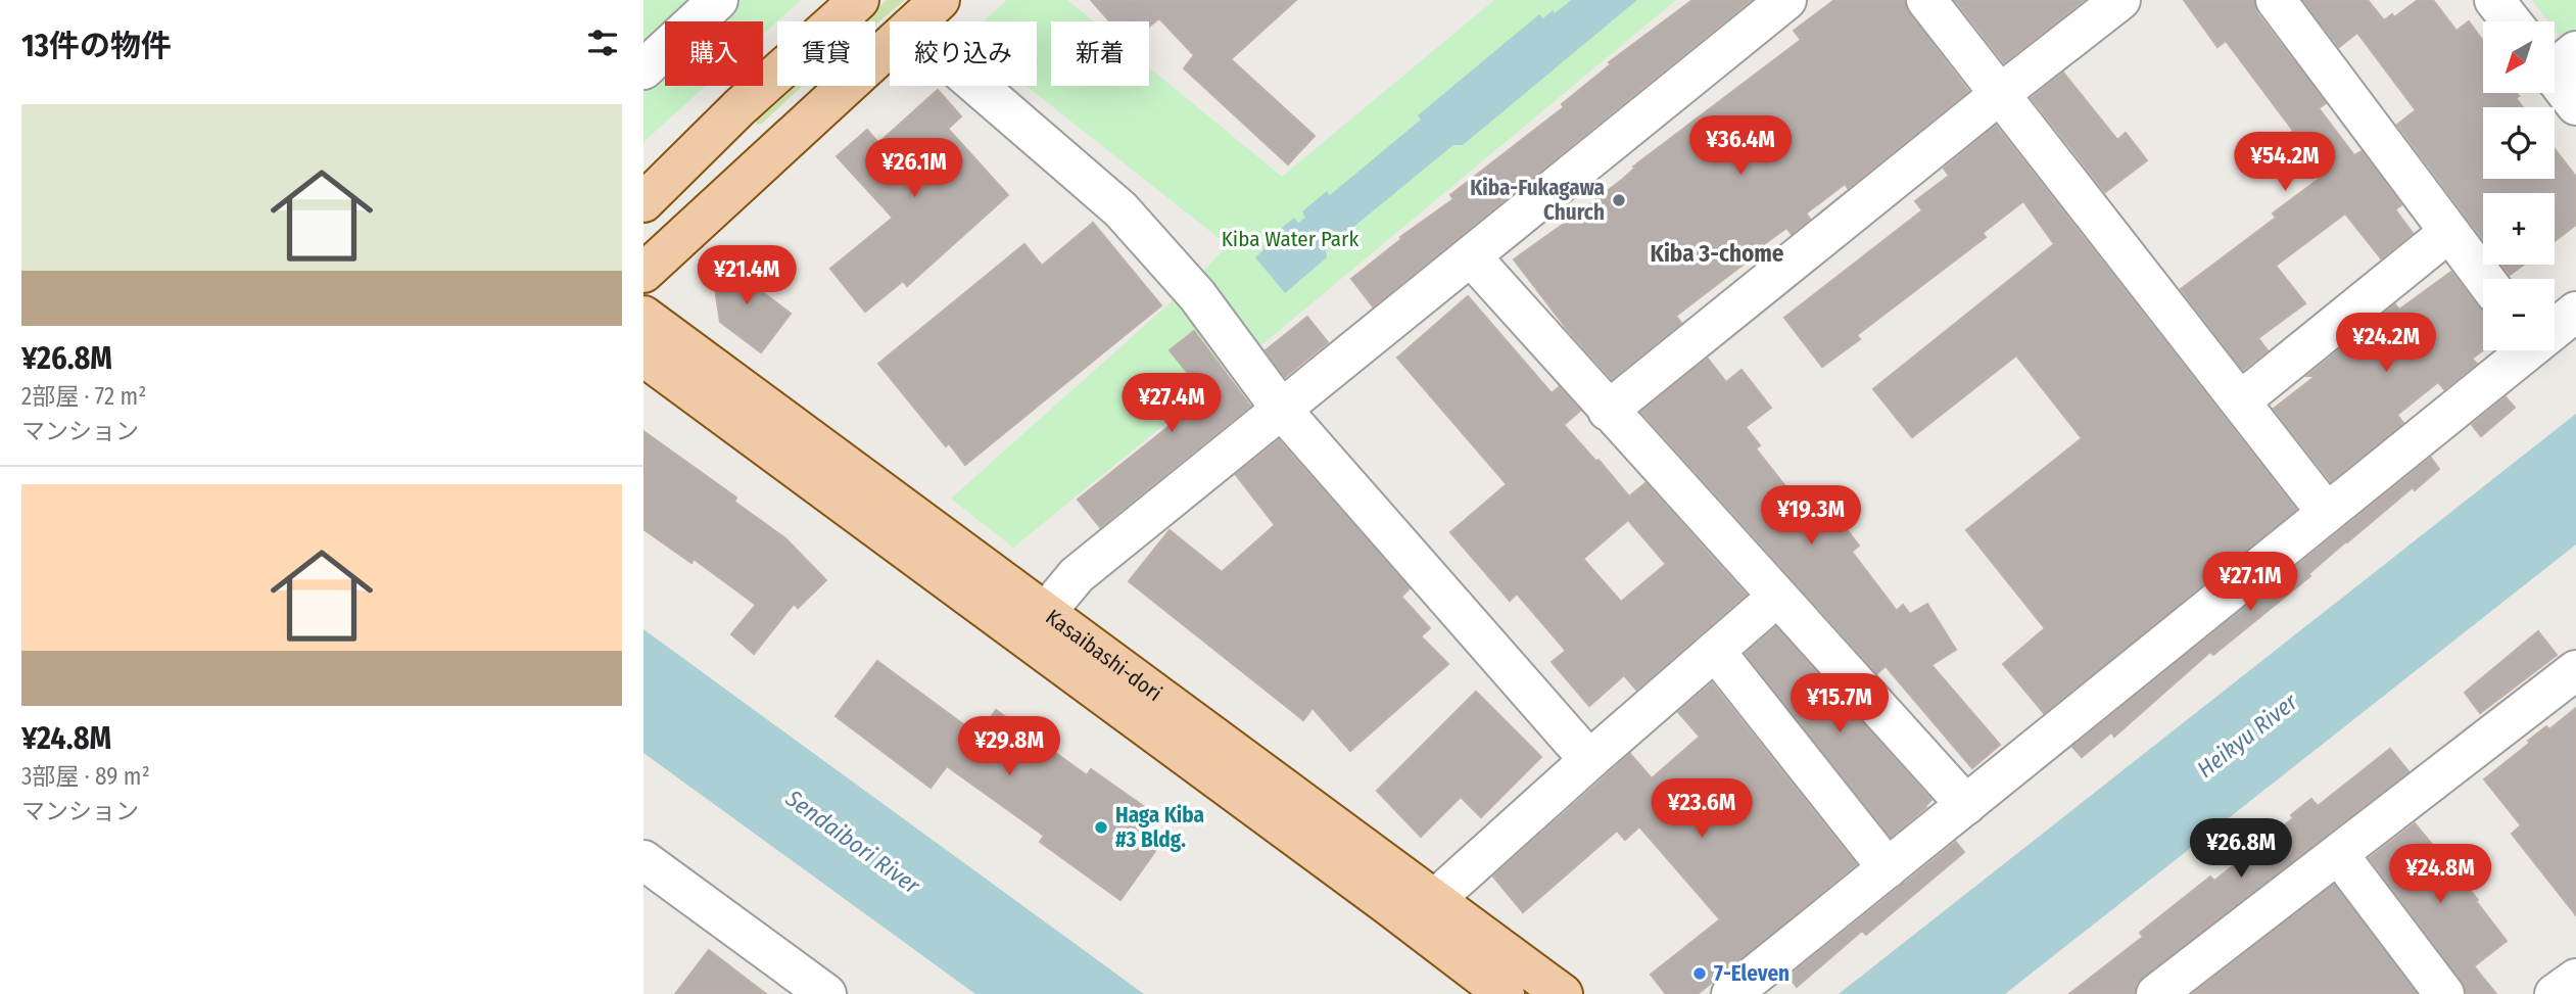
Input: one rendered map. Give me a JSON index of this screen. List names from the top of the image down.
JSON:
{
  "streets": {
    "main road": ["Kasaibashi-dori"]
  },
  "districts": ["Kiba 3-chome"],
  "water": ["Heikyu River", "Sendaibori River"],
  "parks": ["Kiba Water Park"],
  "places": ["Kiba-Fukagawa Church", "Haga Kiba #3 Bldg.", "7-Eleven"],
  "north": "bottom left",
  "page": {
    "heading": "13件の物件",
    "map_buttons": ["+", "−"],
    "chip": [
      "購入",
      "賃貸",
      "絞り込み",
      "新着"
    ],
    "list": [
      {
        "name": "¥26.8M",
        "note": "2部屋 · 72 m² · マンション"
      },
      {
        "name": "¥24.8M",
        "note": "3部屋 · 89 m² · マンション"
      }
    ],
    "price": [
      "¥36.4M",
      "¥54.2M",
      "¥26.1M",
      "¥21.4M",
      "¥24.2M",
      "¥27.4M",
      "¥19.3M",
      "¥27.1M",
      "¥15.7M",
      "¥29.8M",
      "¥23.6M",
      "¥26.8M",
      "¥24.8M"
    ]
  }
}
